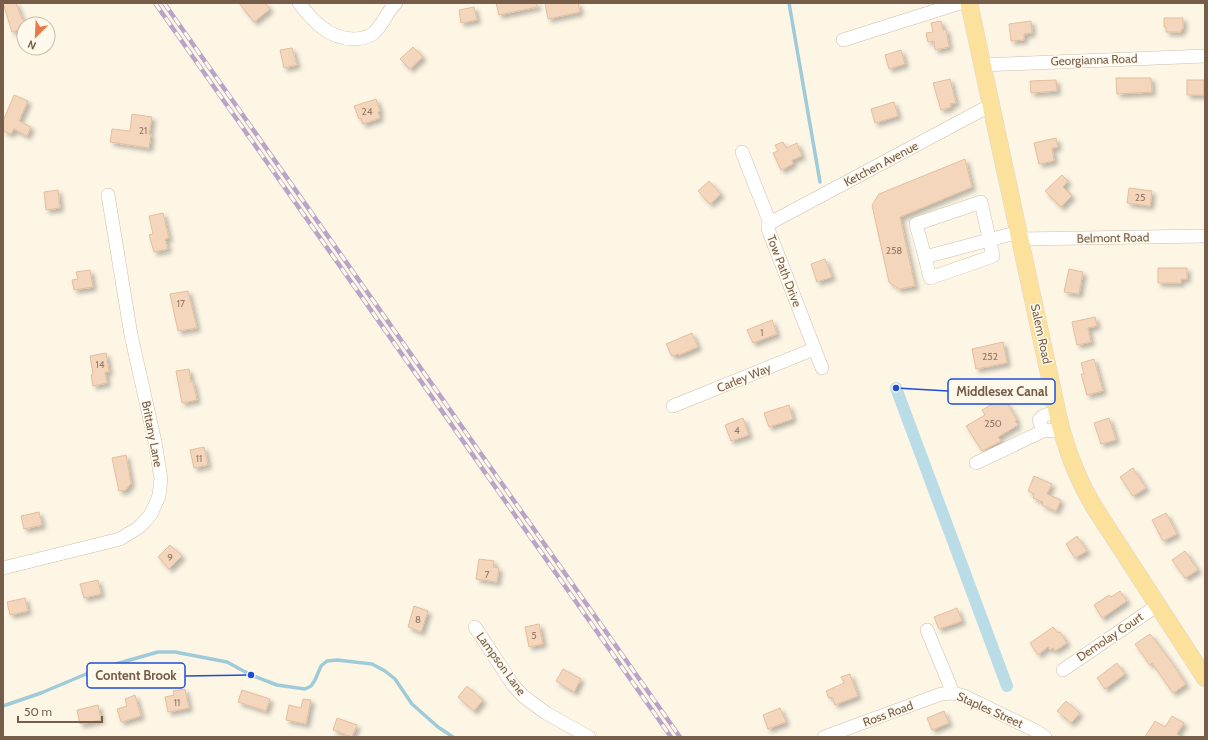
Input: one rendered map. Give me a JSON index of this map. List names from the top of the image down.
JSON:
{
  "streets": {
    "main road": ["Salem Road"],
    "street": [
      "Georgianna Road",
      "Ketchen Avenue",
      "Belmont Road",
      "Tow Path Drive",
      "Carley Way",
      "Brittany Lane",
      "Demolay Court",
      "Lampson Lane",
      "Staples Street",
      "Ross Road"
    ]
  },
  "crossings": [
    ["Georgianna Road", "Salem Road"],
    ["Ketchen Avenue", "Tow Path Drive"],
    ["Ketchen Avenue", "Salem Road"],
    ["Belmont Road", "Salem Road"],
    ["Tow Path Drive", "Carley Way"],
    ["Salem Road", "Demolay Court"],
    ["Staples Street", "Ross Road"]
  ],
  "places": ["Middlesex Canal", "Content Brook"],
  "house_numbers": [
    "24",
    "21",
    "25",
    "258",
    "17",
    "1",
    "252",
    "14",
    "250",
    "4",
    "11",
    "9",
    "7",
    "8",
    "5",
    "11"
  ],
  "scale_bar": "50 m",
  "north": "bottom left"
}
